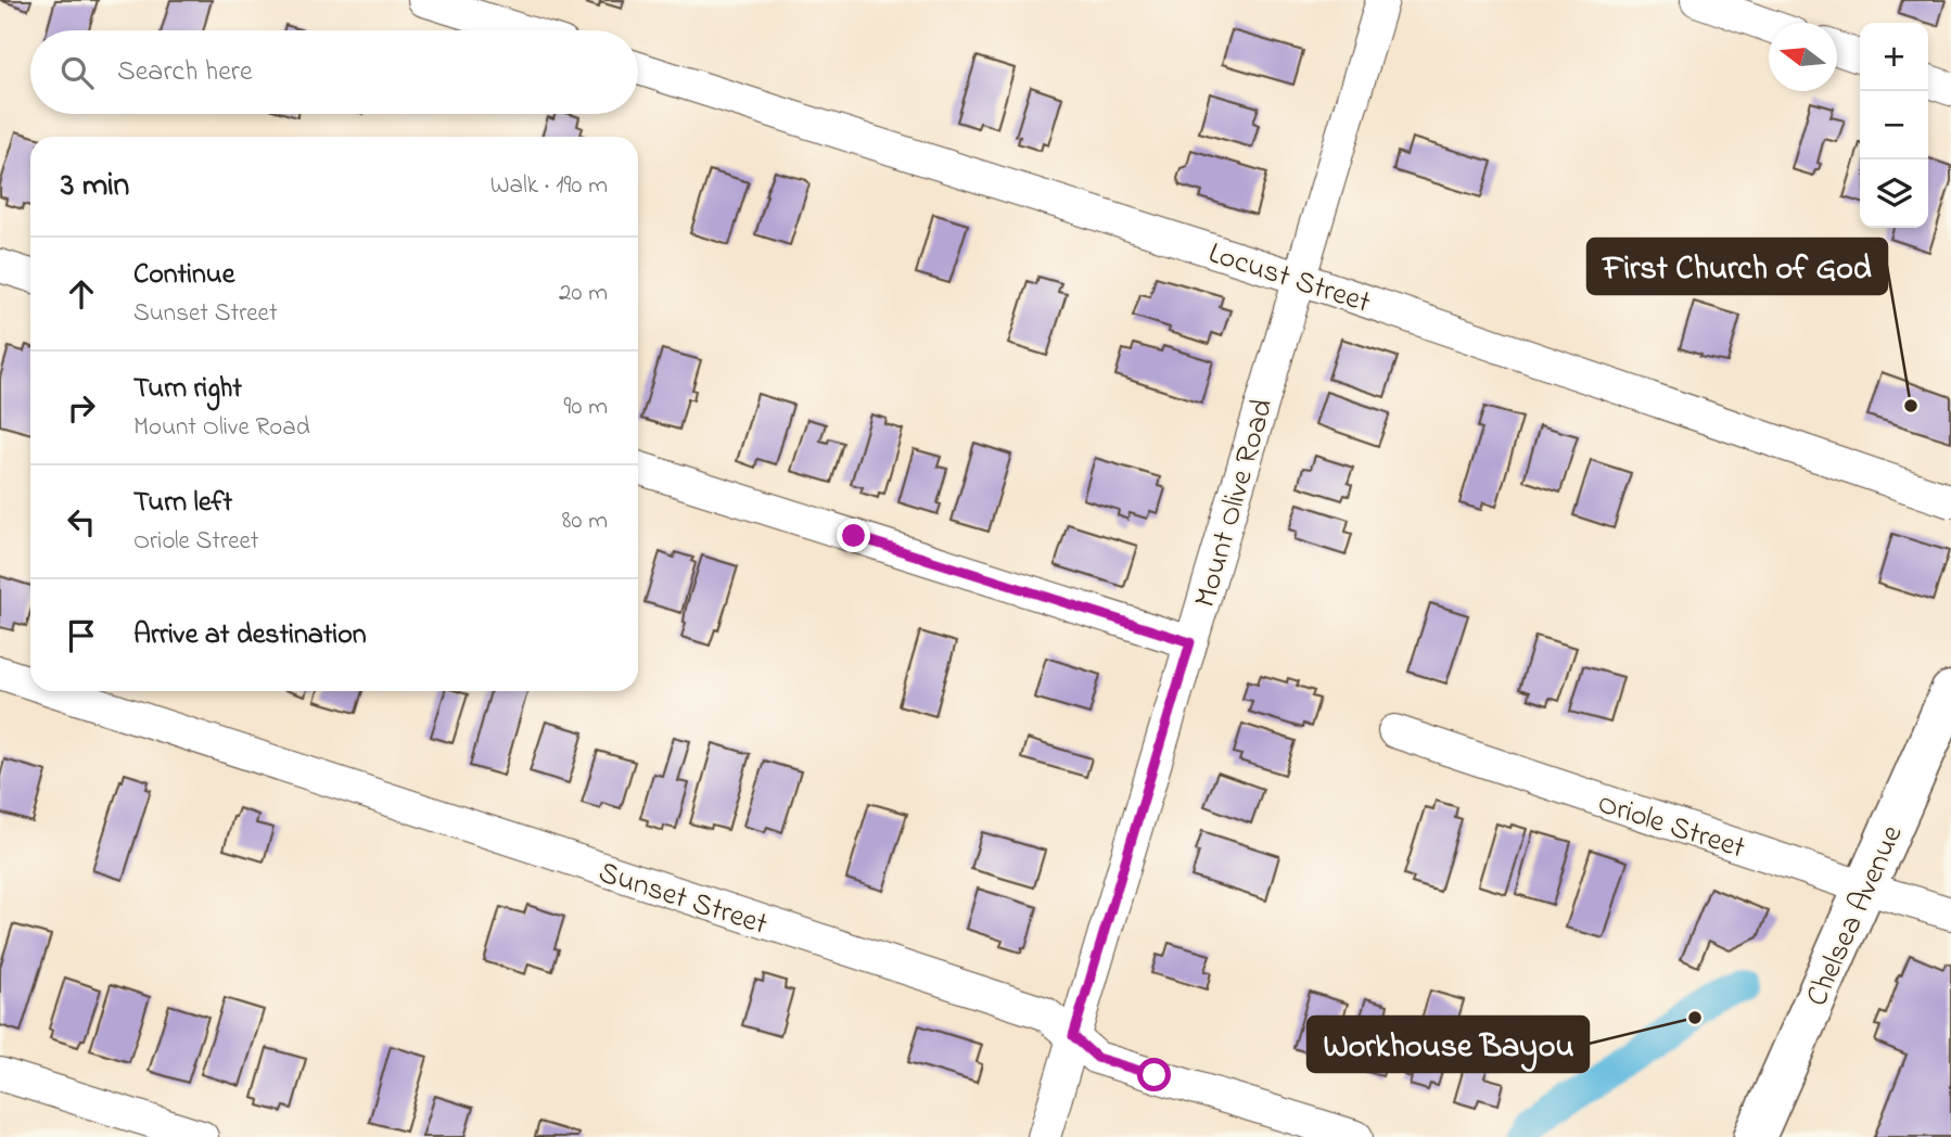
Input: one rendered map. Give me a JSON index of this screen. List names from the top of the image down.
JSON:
{
  "streets": {
    "main road": ["Chelsea Avenue"],
    "street": [
      "Locust Street",
      "Mount Olive Road",
      "Oriole Street",
      "Sunset Street"
    ]
  },
  "crossings": [
    ["Locust Street", "Mount Olive Road"],
    ["Mount Olive Road", "Sunset Street"],
    ["Oriole Street", "Chelsea Avenue"]
  ],
  "places": ["First Church of God", "Workhouse Bayou"],
  "north": "left",
  "page": {
    "map_buttons": ["+", "−"],
    "search": "Search here",
    "heading": ["3 min", "Walk · 190 m"],
    "list": [
      ["Continue", "Sunset Street", "20 m"],
      ["Turn right", "Mount Olive Road", "90 m"],
      ["Turn left", "Oriole Street", "80 m"],
      "Arrive at destination"
    ]
  }
}
